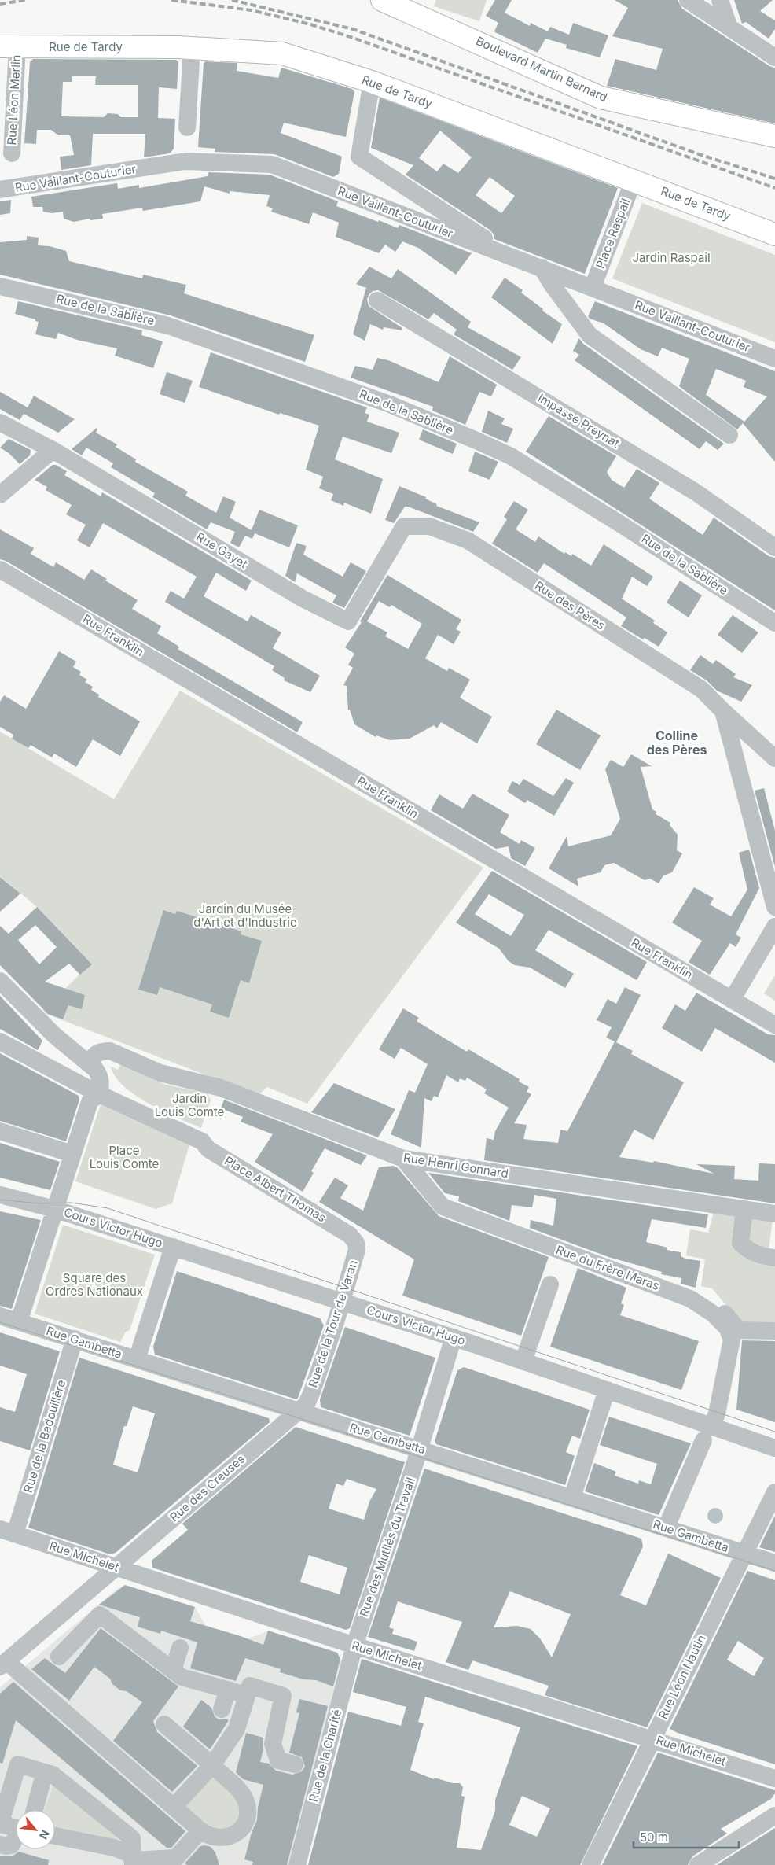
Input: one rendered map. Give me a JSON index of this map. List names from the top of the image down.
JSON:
{
  "streets": {
    "main road": ["Rue de Tardy", "Boulevard Martin Bernard"],
    "street": [
      "Rue Léon Merlin",
      "Rue Vaillant-Couturier",
      "Place Raspail",
      "Rue de la Sablière",
      "Impasse Preynat",
      "Rue Gayet",
      "Rue des Pères",
      "Rue Franklin",
      "Rue Henri Gonnard",
      "Place Albert Thomas",
      "Cours Victor Hugo",
      "Rue du Frère Maras",
      "Rue de la Tour de Varan",
      "Rue Gambetta",
      "Rue de la Badouillère",
      "Rue des Creuses",
      "Rue des Mutilés du Travail",
      "Rue Michelet",
      "Rue Léon Nautin",
      "Rue de la Charité"
    ]
  },
  "crossings": [
    ["Rue de Tardy", "Rue Léon Merlin"],
    ["Rue de Tardy", "Place Raspail"],
    ["Rue Vaillant-Couturier", "Place Raspail"],
    ["Rue Gayet", "Rue des Pères"],
    ["Rue Henri Gonnard", "Rue du Frère Maras"],
    ["Place Albert Thomas", "Rue de la Tour de Varan"],
    ["Cours Victor Hugo", "Rue du Frère Maras"],
    ["Cours Victor Hugo", "Rue de la Tour de Varan"],
    ["Cours Victor Hugo", "Rue des Mutilés du Travail"],
    ["Rue du Frère Maras", "Rue Gambetta"],
    ["Rue de la Tour de Varan", "Rue Gambetta"],
    ["Rue de la Tour de Varan", "Rue des Creuses"],
    ["Rue Gambetta", "Rue de la Badouillère"],
    ["Rue Gambetta", "Rue des Creuses"],
    ["Rue Gambetta", "Rue des Mutilés du Travail"],
    ["Rue Gambetta", "Rue Léon Nautin"],
    ["Rue de la Badouillère", "Rue Michelet"],
    ["Rue des Creuses", "Rue Michelet"],
    ["Rue des Mutilés du Travail", "Rue Michelet"],
    ["Rue des Mutilés du Travail", "Rue de la Charité"],
    ["Rue Michelet", "Rue Léon Nautin"],
    ["Rue Michelet", "Rue de la Charité"]
  ],
  "districts": ["Colline des Pères"],
  "parks": [
    "Jardin Raspail",
    "Jardin du Musée d'Art et d'Industrie",
    "Jardin Louis Comte",
    "Place Louis Comte",
    "Square des Ordres Nationaux"
  ],
  "scale_bar": "50 m",
  "north": "bottom right"
}
